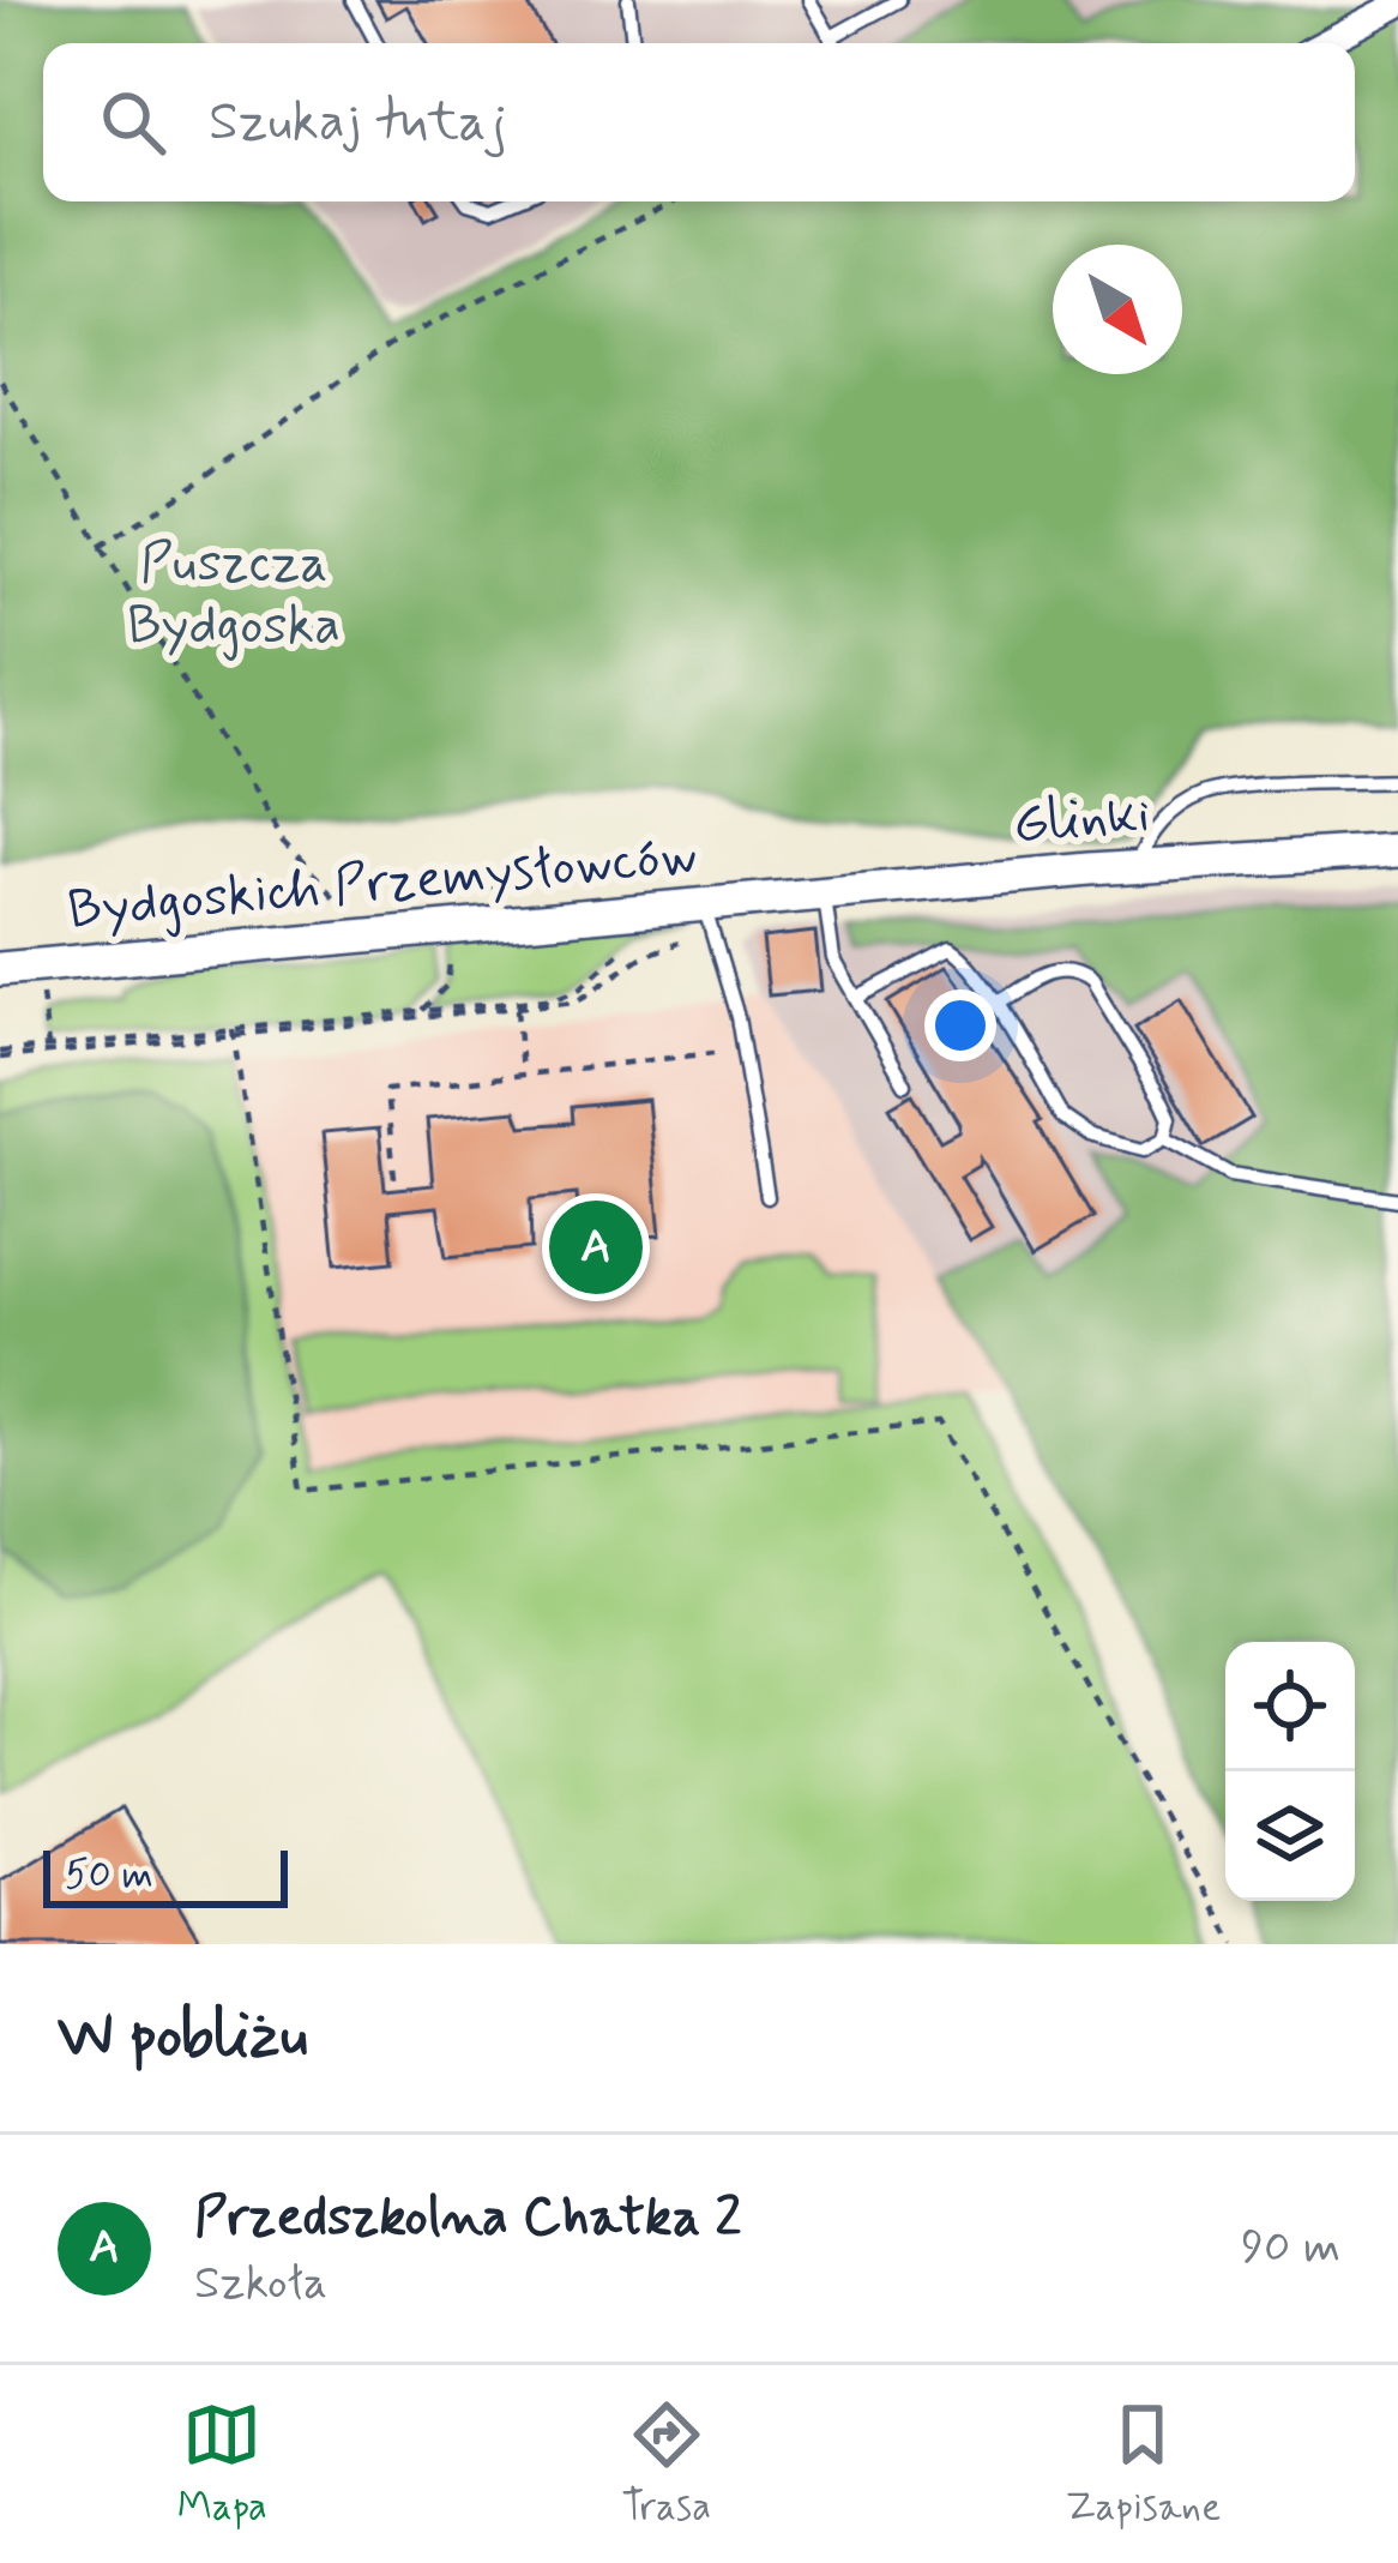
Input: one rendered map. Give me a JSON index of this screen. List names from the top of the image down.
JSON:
{
  "streets": {
    "street": ["Glinki", "Bydgoskich Przemysłowców"]
  },
  "crossings": [
    ["Glinki", "Bydgoskich Przemysłowców"]
  ],
  "parks": ["Puszcza Bydgoska"],
  "scale_bar": "50 m",
  "north": "bottom right",
  "page": {
    "search": "Szukaj tutaj",
    "pins": "A",
    "scale": "50 m",
    "heading": "W pobliżu",
    "list": [
      {
        "mark": "A",
        "name": "Przedszkolna Chatka 2",
        "note": "Szkoła",
        "value": "90 m"
      }
    ],
    "nav": ["Mapa", "Trasa", "Zapisane"]
  }
}
